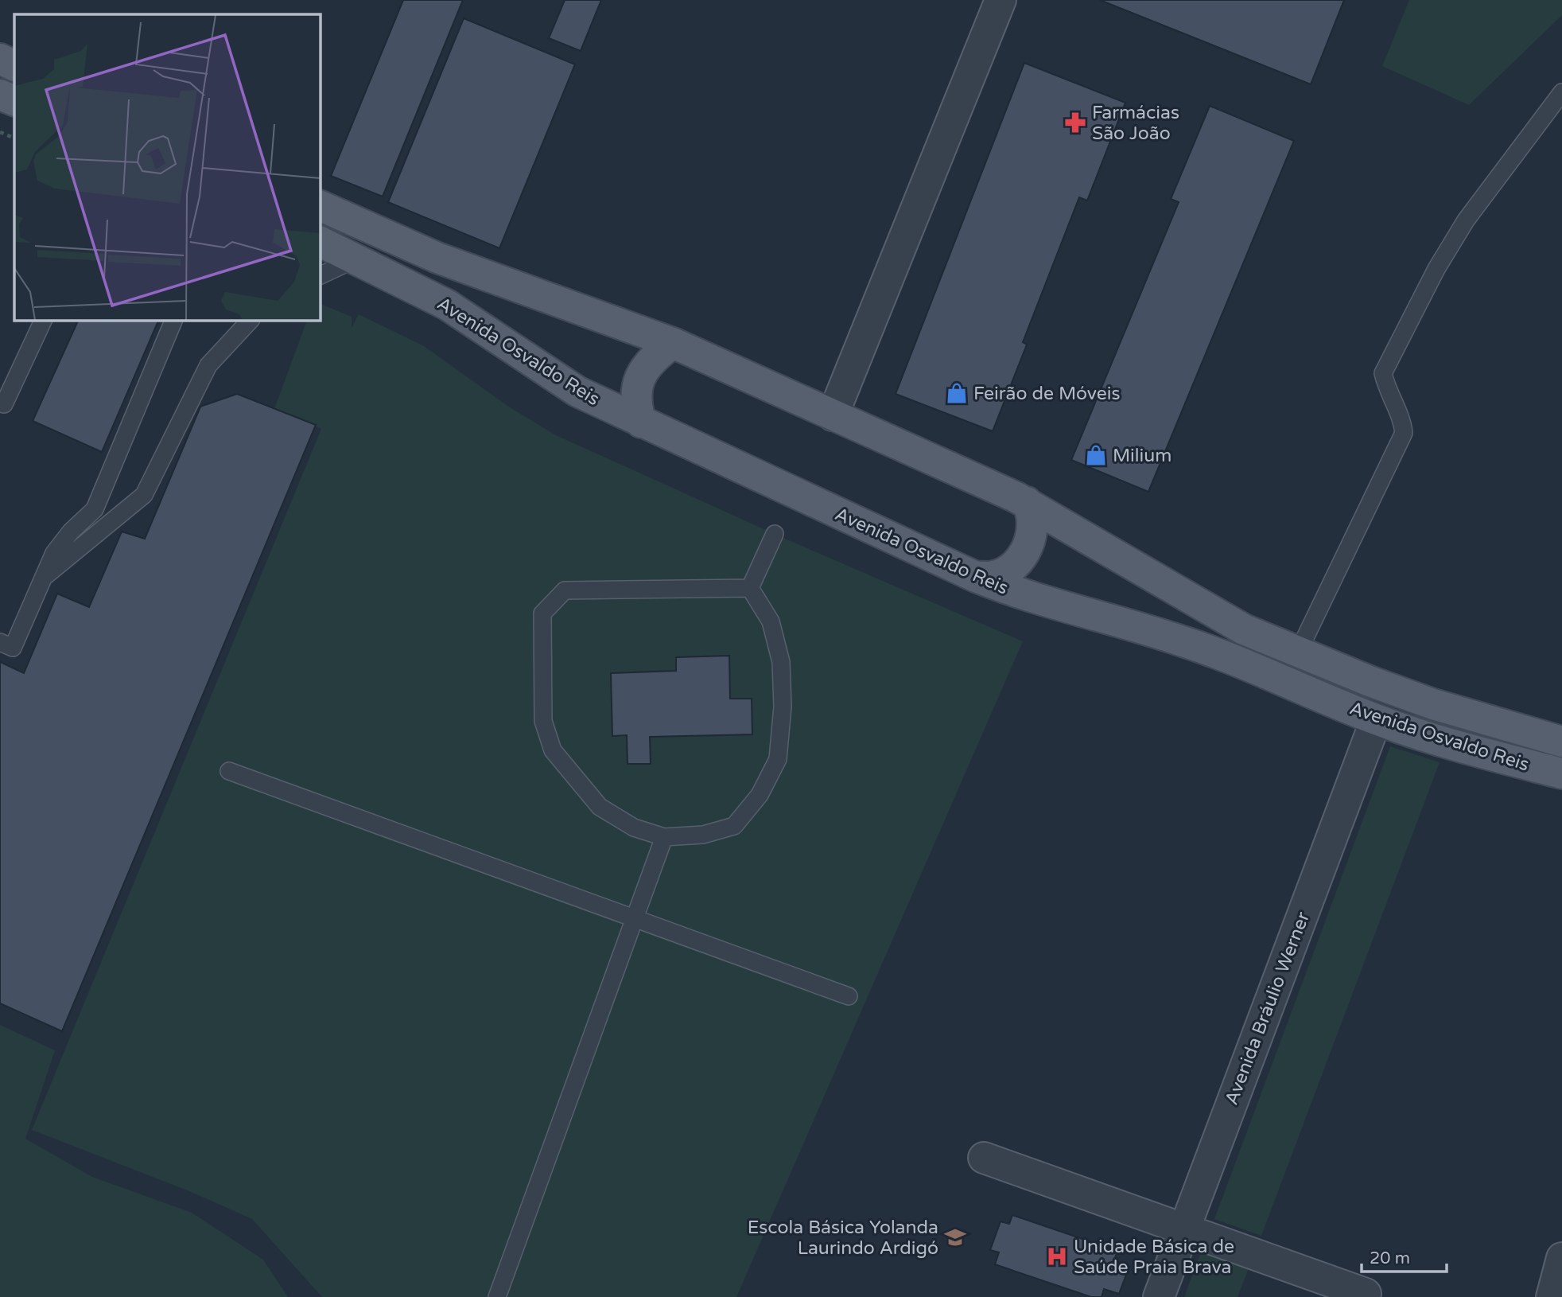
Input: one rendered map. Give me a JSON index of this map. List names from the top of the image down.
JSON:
{
  "streets": {
    "main road": ["Avenida Osvaldo Reis"],
    "street": ["Avenida Bráulio Werner"]
  },
  "crossings": [
    ["Avenida Osvaldo Reis", "Avenida Bráulio Werner"]
  ],
  "places": {
    "pharmacy": ["Farmácias São João"],
    "shop": ["Feirão de Móveis", "Milium"],
    "school or university": ["Escola Básica Yolanda Laurindo Ardigó"],
    "hospital": ["Unidade Básica de Saúde Praia Brava"]
  },
  "scale_bar": "20 m"
}
